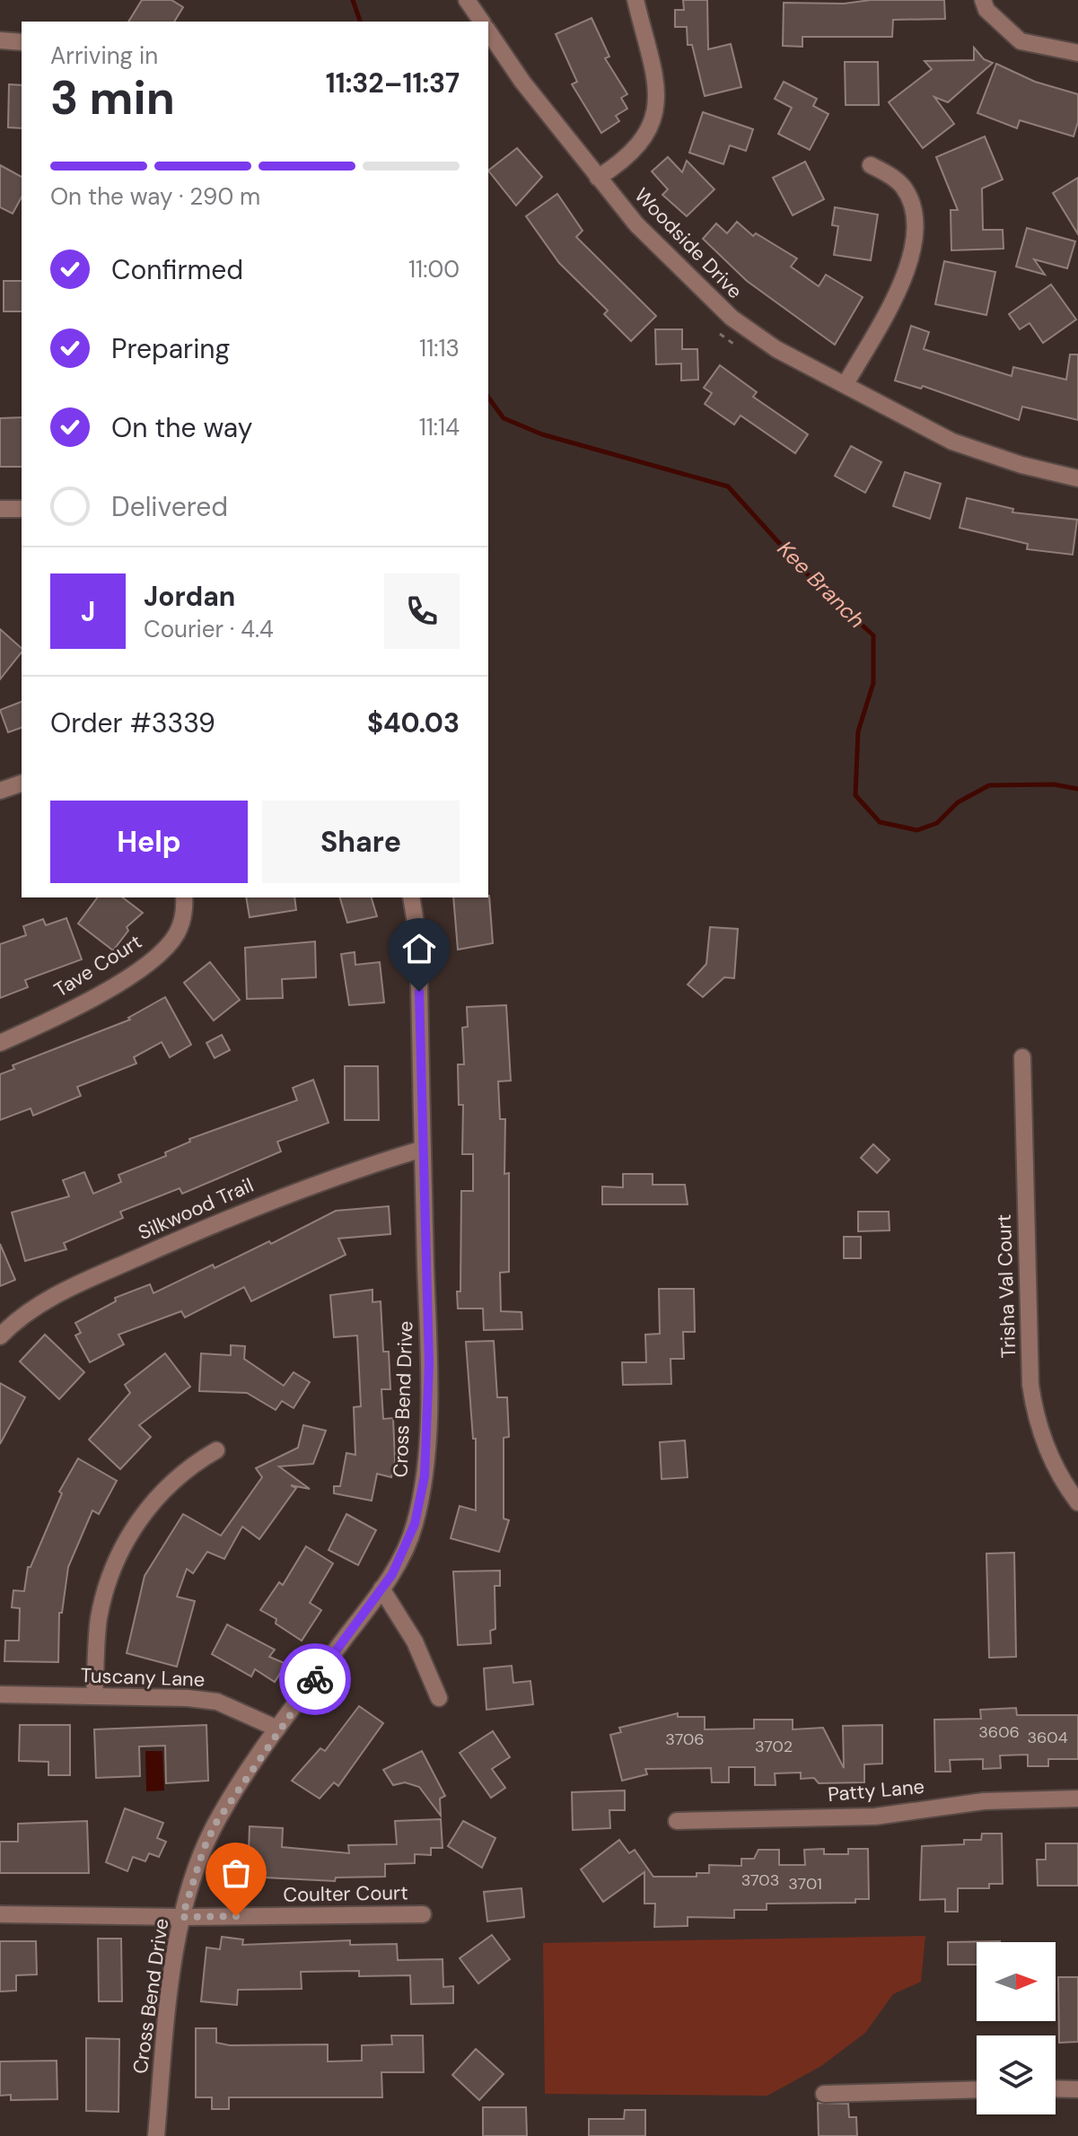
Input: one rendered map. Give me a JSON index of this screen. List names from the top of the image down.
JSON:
{
  "streets": {
    "street": [
      "Woodside Drive",
      "Tave Court",
      "Silkwood Trail",
      "Trisha Val Court",
      "Cross Bend Drive",
      "Tuscany Lane",
      "Patty Lane",
      "Coulter Court"
    ]
  },
  "crossings": [
    ["Silkwood Trail", "Cross Bend Drive"],
    ["Cross Bend Drive", "Tuscany Lane"],
    ["Cross Bend Drive", "Coulter Court"]
  ],
  "water": ["Kee Branch"],
  "house_numbers": [
    "3606",
    "3604",
    "3706",
    "3702",
    "3703",
    "3701"
  ],
  "north": "right",
  "page": {
    "heading": ["3 min", "Arriving in", "11:32–11:37"],
    "panel": [
      "Jordan",
      "Courier · 4.4",
      "Order #3339",
      "$40.03"
    ],
    "bar": "On the way · 290 m",
    "list": [
      ["Confirmed", "11:00"],
      ["Preparing", "11:13"],
      ["On the way", "11:14"],
      "Delivered"
    ],
    "round": "J",
    "buttons": ["Help", "Share"]
  }
}
